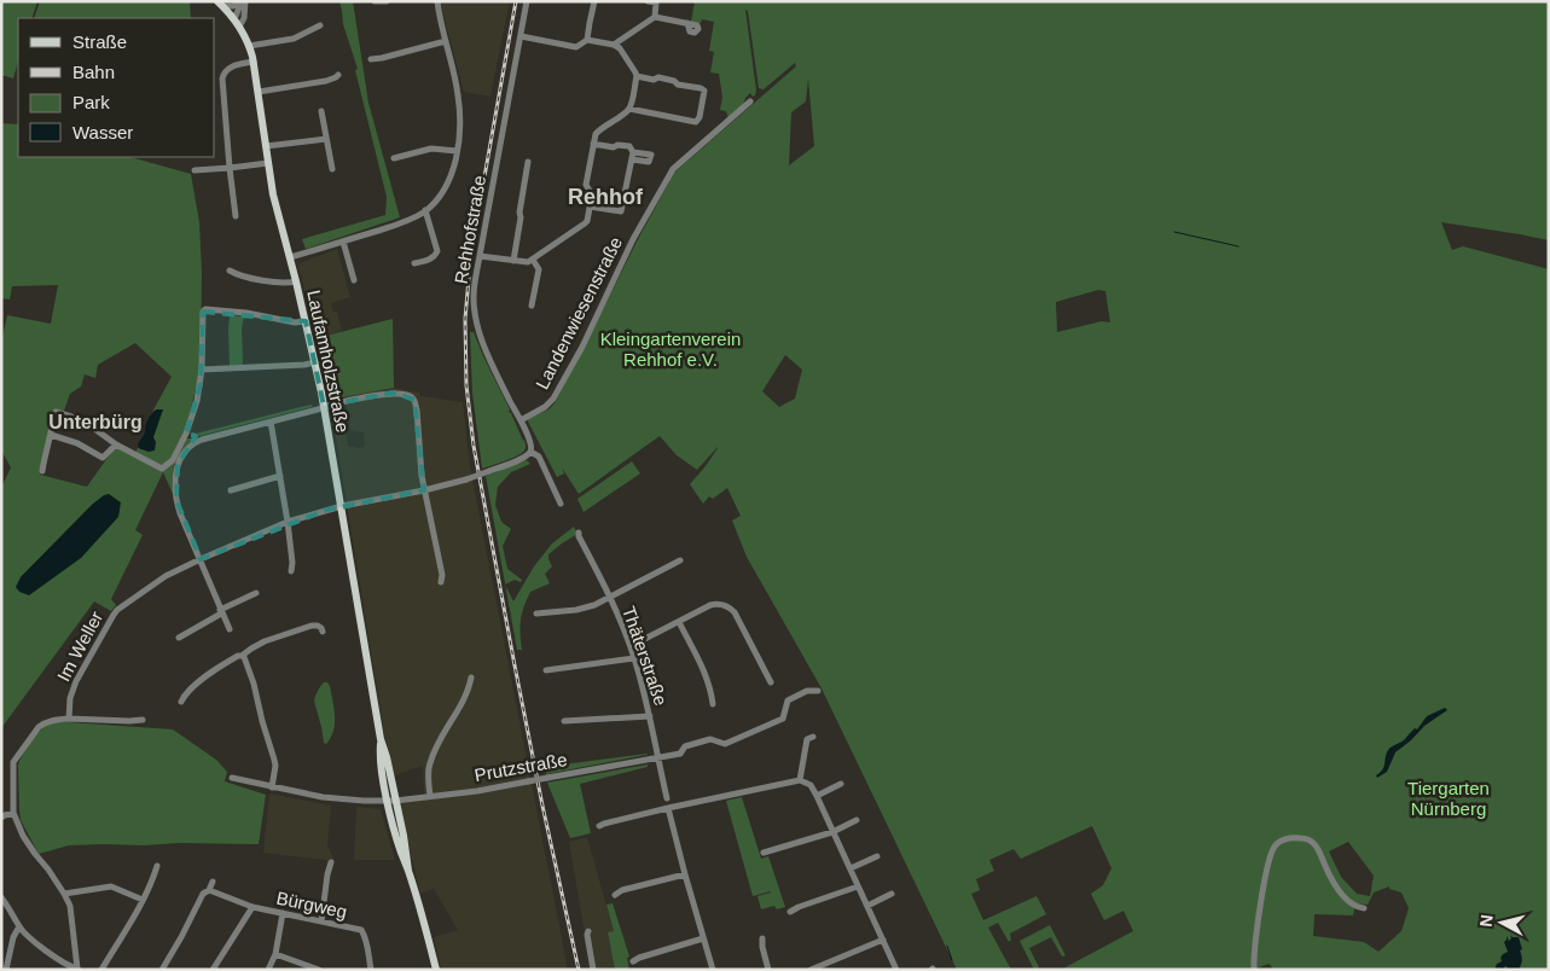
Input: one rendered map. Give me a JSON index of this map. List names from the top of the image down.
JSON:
{
  "streets": {
    "main road": ["Laufamholzstraße"],
    "street": [
      "Rehhofstraße",
      "Landenwiesenstraße",
      "Im Weller",
      "Thäterstraße",
      "Prutzstraße",
      "Bürgweg"
    ]
  },
  "crossings": [
    ["Rehhofstraße", "Landenwiesenstraße"],
    ["Laufamholzstraße", "Im Weller"],
    ["Laufamholzstraße", "Prutzstraße"],
    ["Thäterstraße", "Prutzstraße"]
  ],
  "districts": ["Rehhof", "Unterbürg"],
  "parks": ["Kleingartenverein Rehhof e.V.", "Tiergarten Nürnberg"],
  "legend": [
    "Straße",
    "Bahn",
    "Park",
    "Wasser"
  ],
  "north": "left"
}
